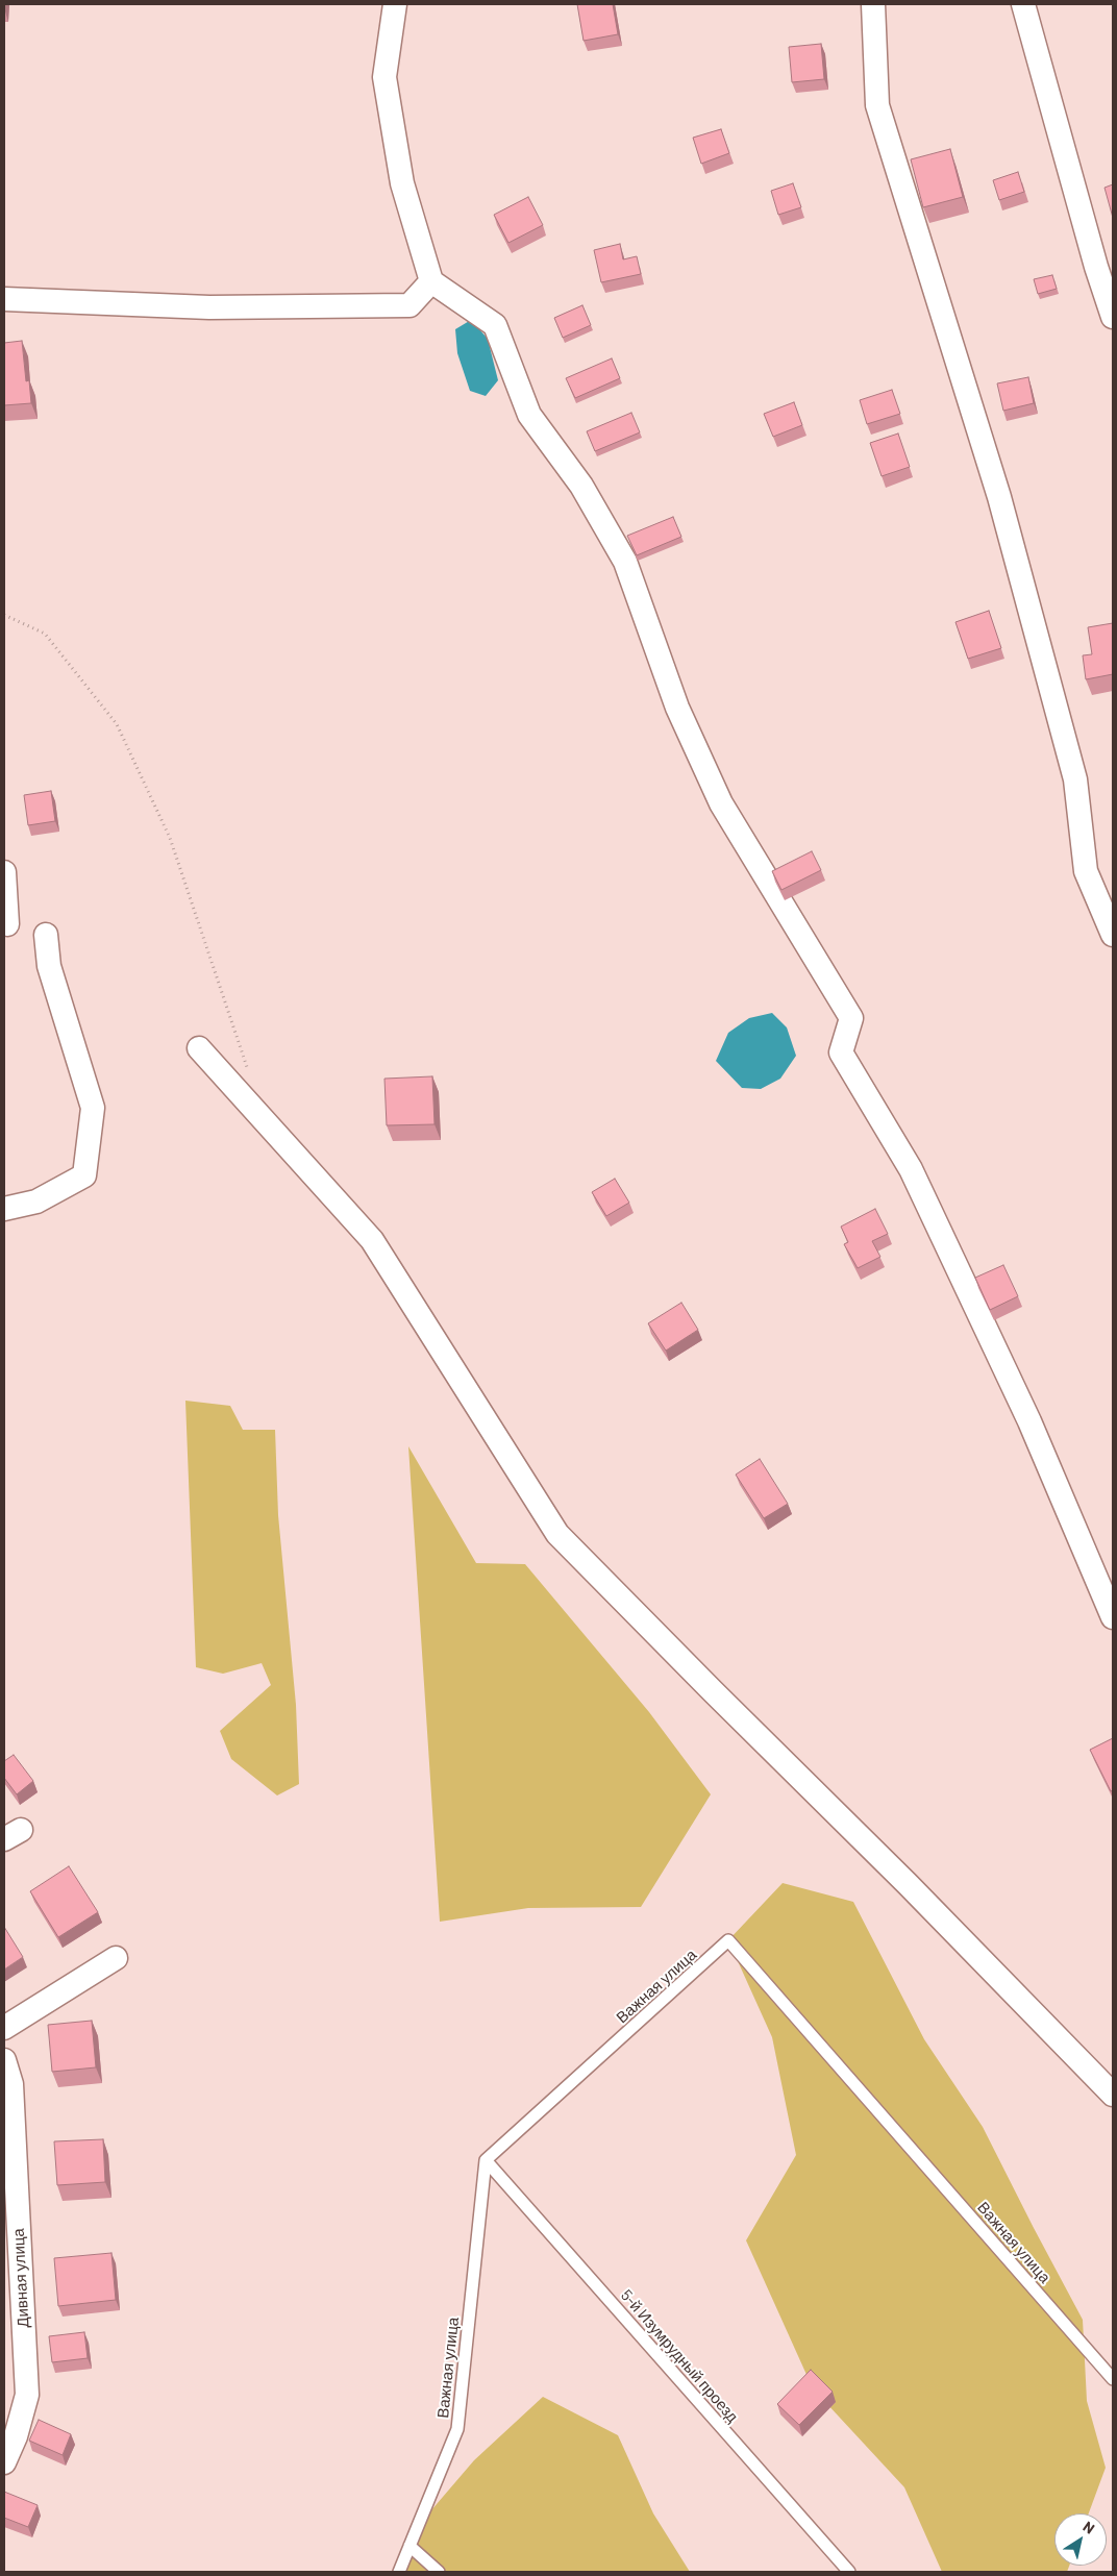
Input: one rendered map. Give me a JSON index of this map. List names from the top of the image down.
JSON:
{
  "streets": {
    "street": ["Дивная улица"],
    "lane": ["Важная улица", "5-й Изумрудный проезд"]
  },
  "crossings": [
    ["Важная улица", "5-й Изумрудный проезд"]
  ],
  "north": "top right"
}
